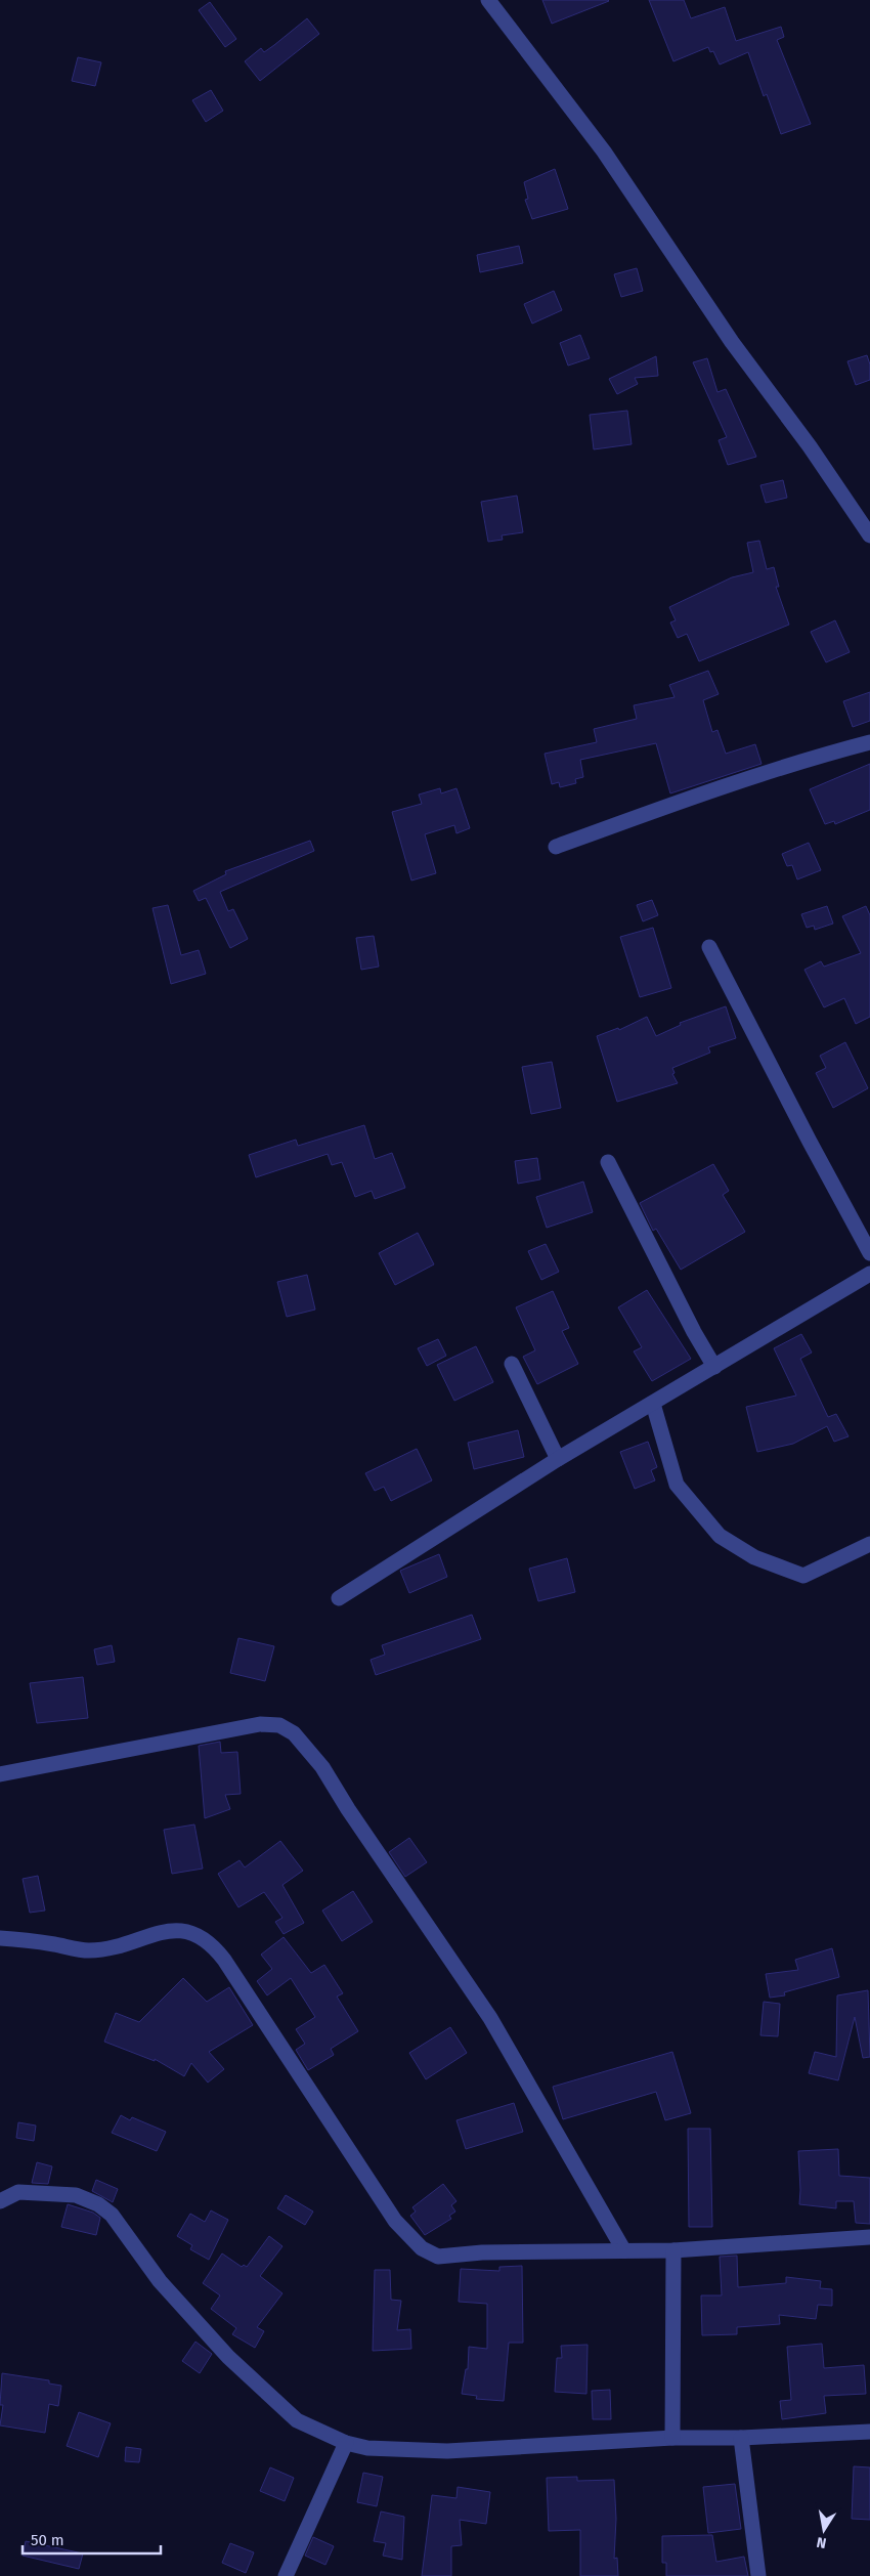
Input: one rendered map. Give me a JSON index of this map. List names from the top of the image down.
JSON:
{
  "scale_bar": "50 m",
  "north": "bottom"
}
